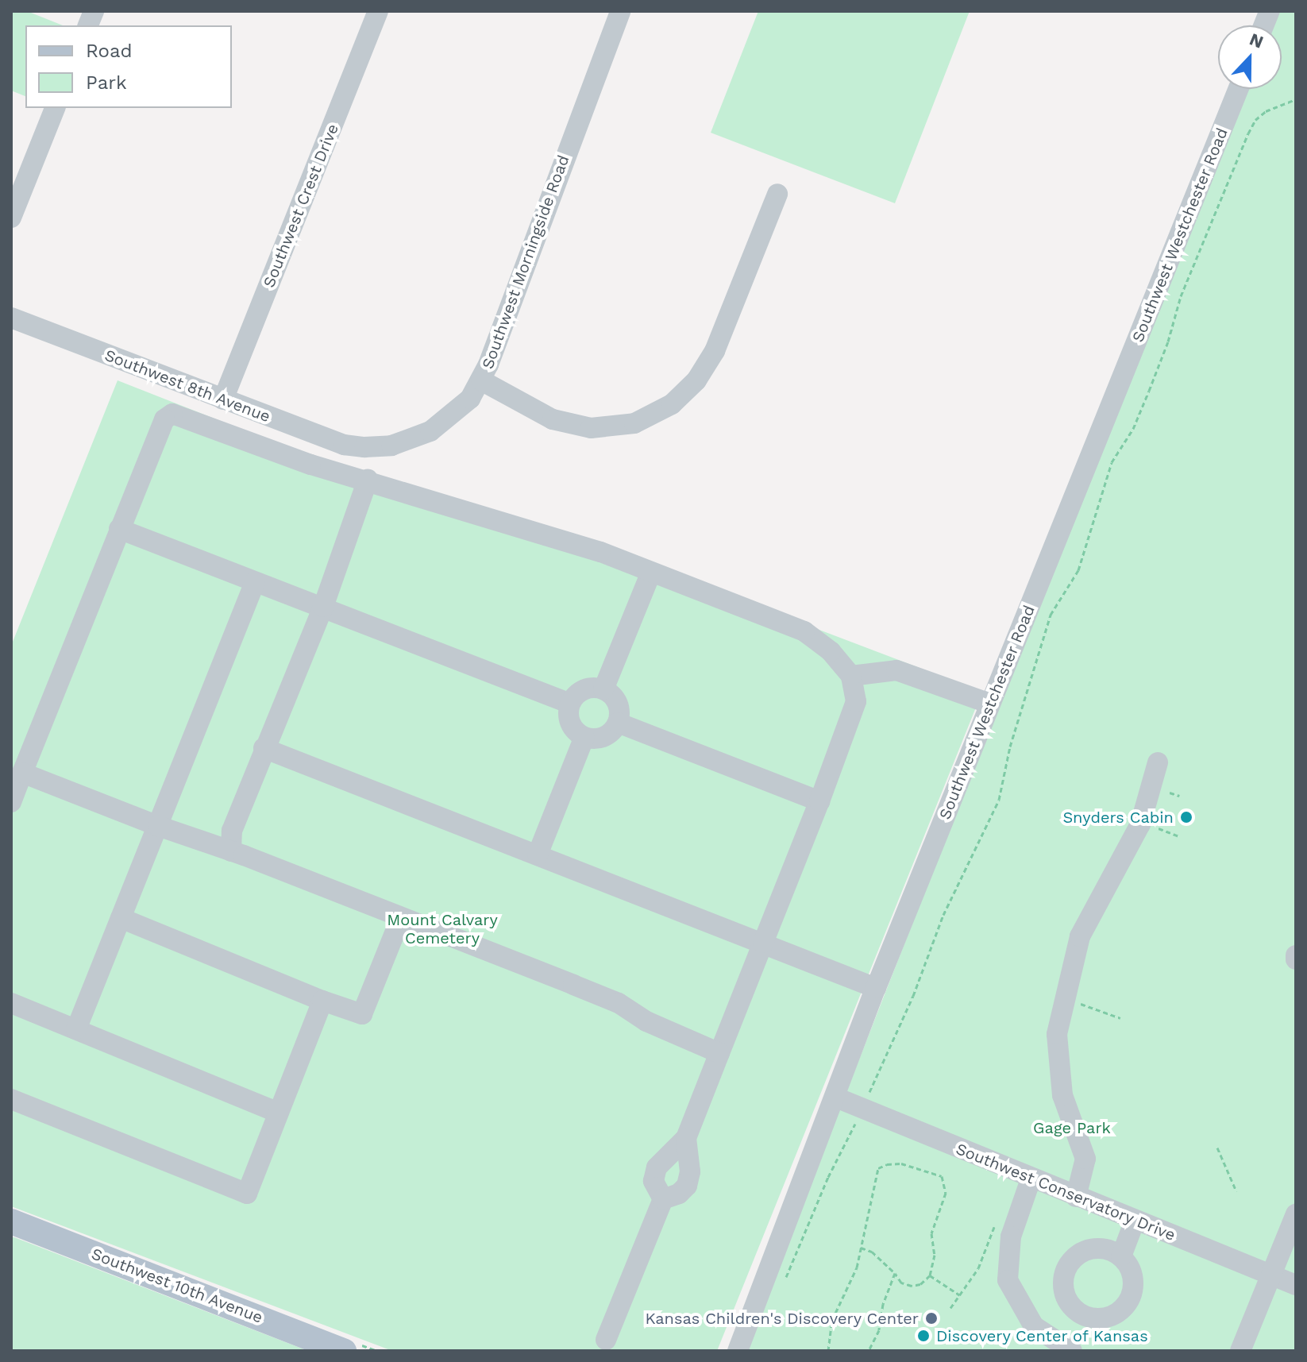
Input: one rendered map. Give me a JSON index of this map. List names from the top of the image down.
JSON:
{
  "streets": {
    "main road": ["Southwest 10th Avenue"],
    "street": [
      "Southwest Crest Drive",
      "Southwest Westchester Road",
      "Southwest Morningside Road",
      "Southwest 8th Avenue",
      "Southwest Conservatory Drive"
    ]
  },
  "crossings": [
    ["Southwest Crest Drive", "Southwest 8th Avenue"],
    ["Southwest Westchester Road", "Southwest Conservatory Drive"],
    ["Southwest Morningside Road", "Southwest 8th Avenue"]
  ],
  "parks": ["Mount Calvary Cemetery", "Gage Park"],
  "places": ["Snyders Cabin", "Kansas Children's Discovery Center", "Discovery Center of Kansas"],
  "legend": ["Road", "Park"],
  "north": "top"
}
